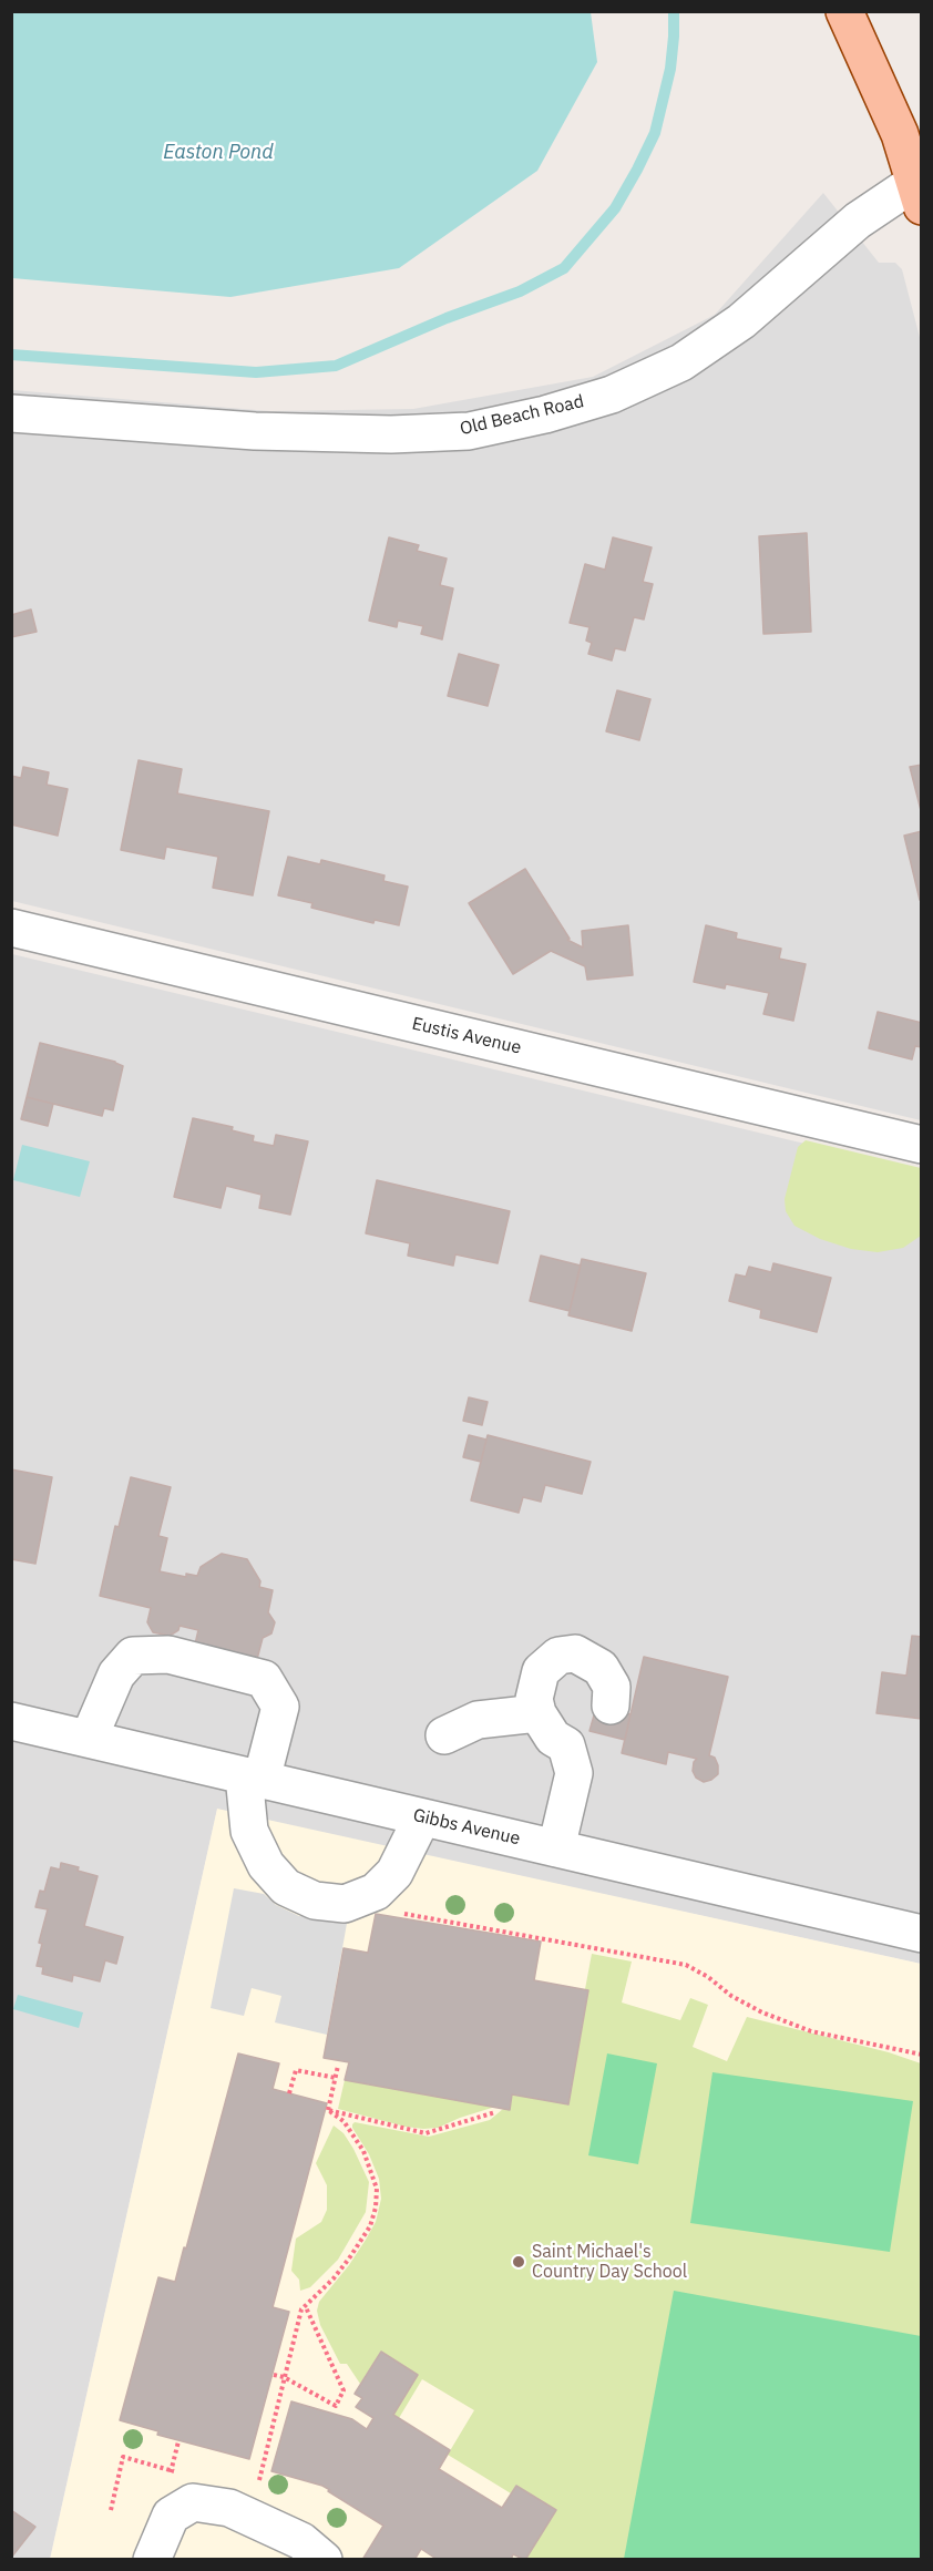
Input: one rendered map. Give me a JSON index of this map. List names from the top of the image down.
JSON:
{
  "streets": {
    "street": ["Old Beach Road", "Eustis Avenue", "Gibbs Avenue"]
  },
  "water": ["Easton Pond"],
  "places": ["Saint Michael's Country Day School"]
}
